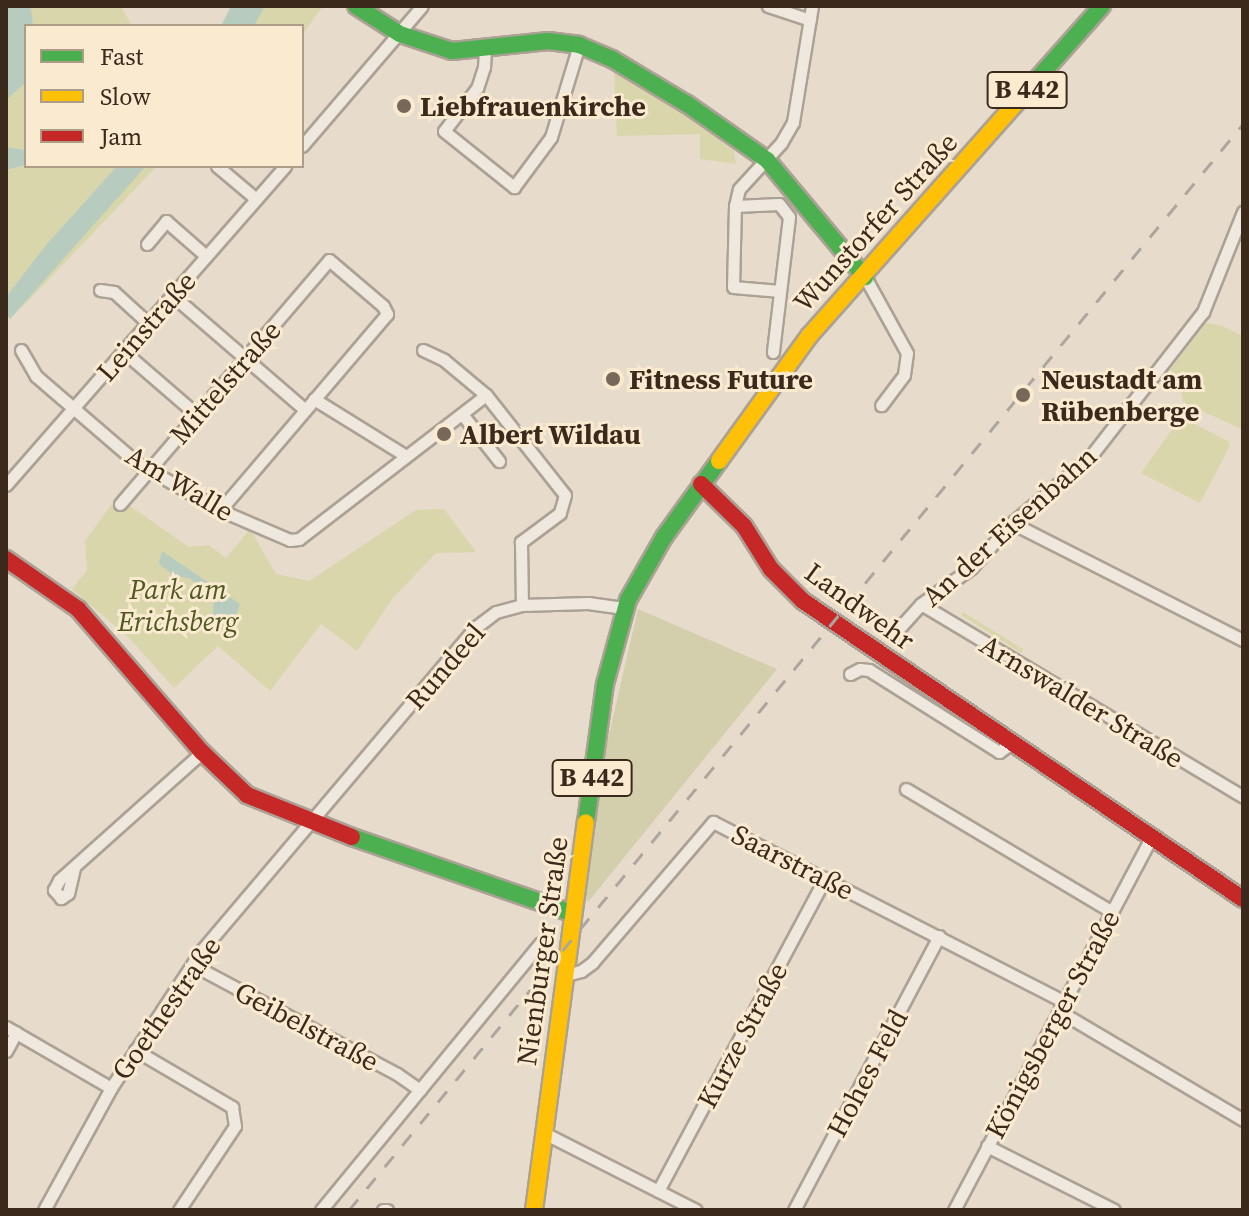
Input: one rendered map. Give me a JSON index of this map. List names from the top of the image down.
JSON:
{
  "streets": {
    "main road": [
      "B 442",
      "Wunstorfer Straße",
      "Landwehr",
      "Nienburger Straße"
    ],
    "street": [
      "Leinstraße",
      "Mittelstraße",
      "Am Walle",
      "An der Eisenbahn",
      "Rundeel",
      "Arnswalder Straße",
      "Saarstraße",
      "Goethestraße",
      "Königsberger Straße",
      "Geibelstraße",
      "Kurze Straße",
      "Hohes Feld"
    ]
  },
  "crossings": [
    ["Wunstorfer Straße", "Landwehr"],
    ["Wunstorfer Straße", "Nienburger Straße"],
    ["Leinstraße", "Am Walle"],
    ["Mittelstraße", "Am Walle"],
    ["An der Eisenbahn", "Arnswalder Straße"],
    ["Landwehr", "Nienburger Straße"],
    ["Landwehr", "Königsberger Straße"],
    ["Rundeel", "Nienburger Straße"],
    ["Rundeel", "Goethestraße"],
    ["Saarstraße", "Nienburger Straße"],
    ["Saarstraße", "Königsberger Straße"],
    ["Saarstraße", "Kurze Straße"],
    ["Saarstraße", "Hohes Feld"],
    ["Goethestraße", "Geibelstraße"]
  ],
  "parks": ["Park am Erichsberg"],
  "places": [
    "Liebfrauenkirche",
    "Fitness Future",
    "Neustadt am Rübenberge",
    "Albert Wildau"
  ],
  "legend": ["Fast", "Slow", "Jam"]
}
